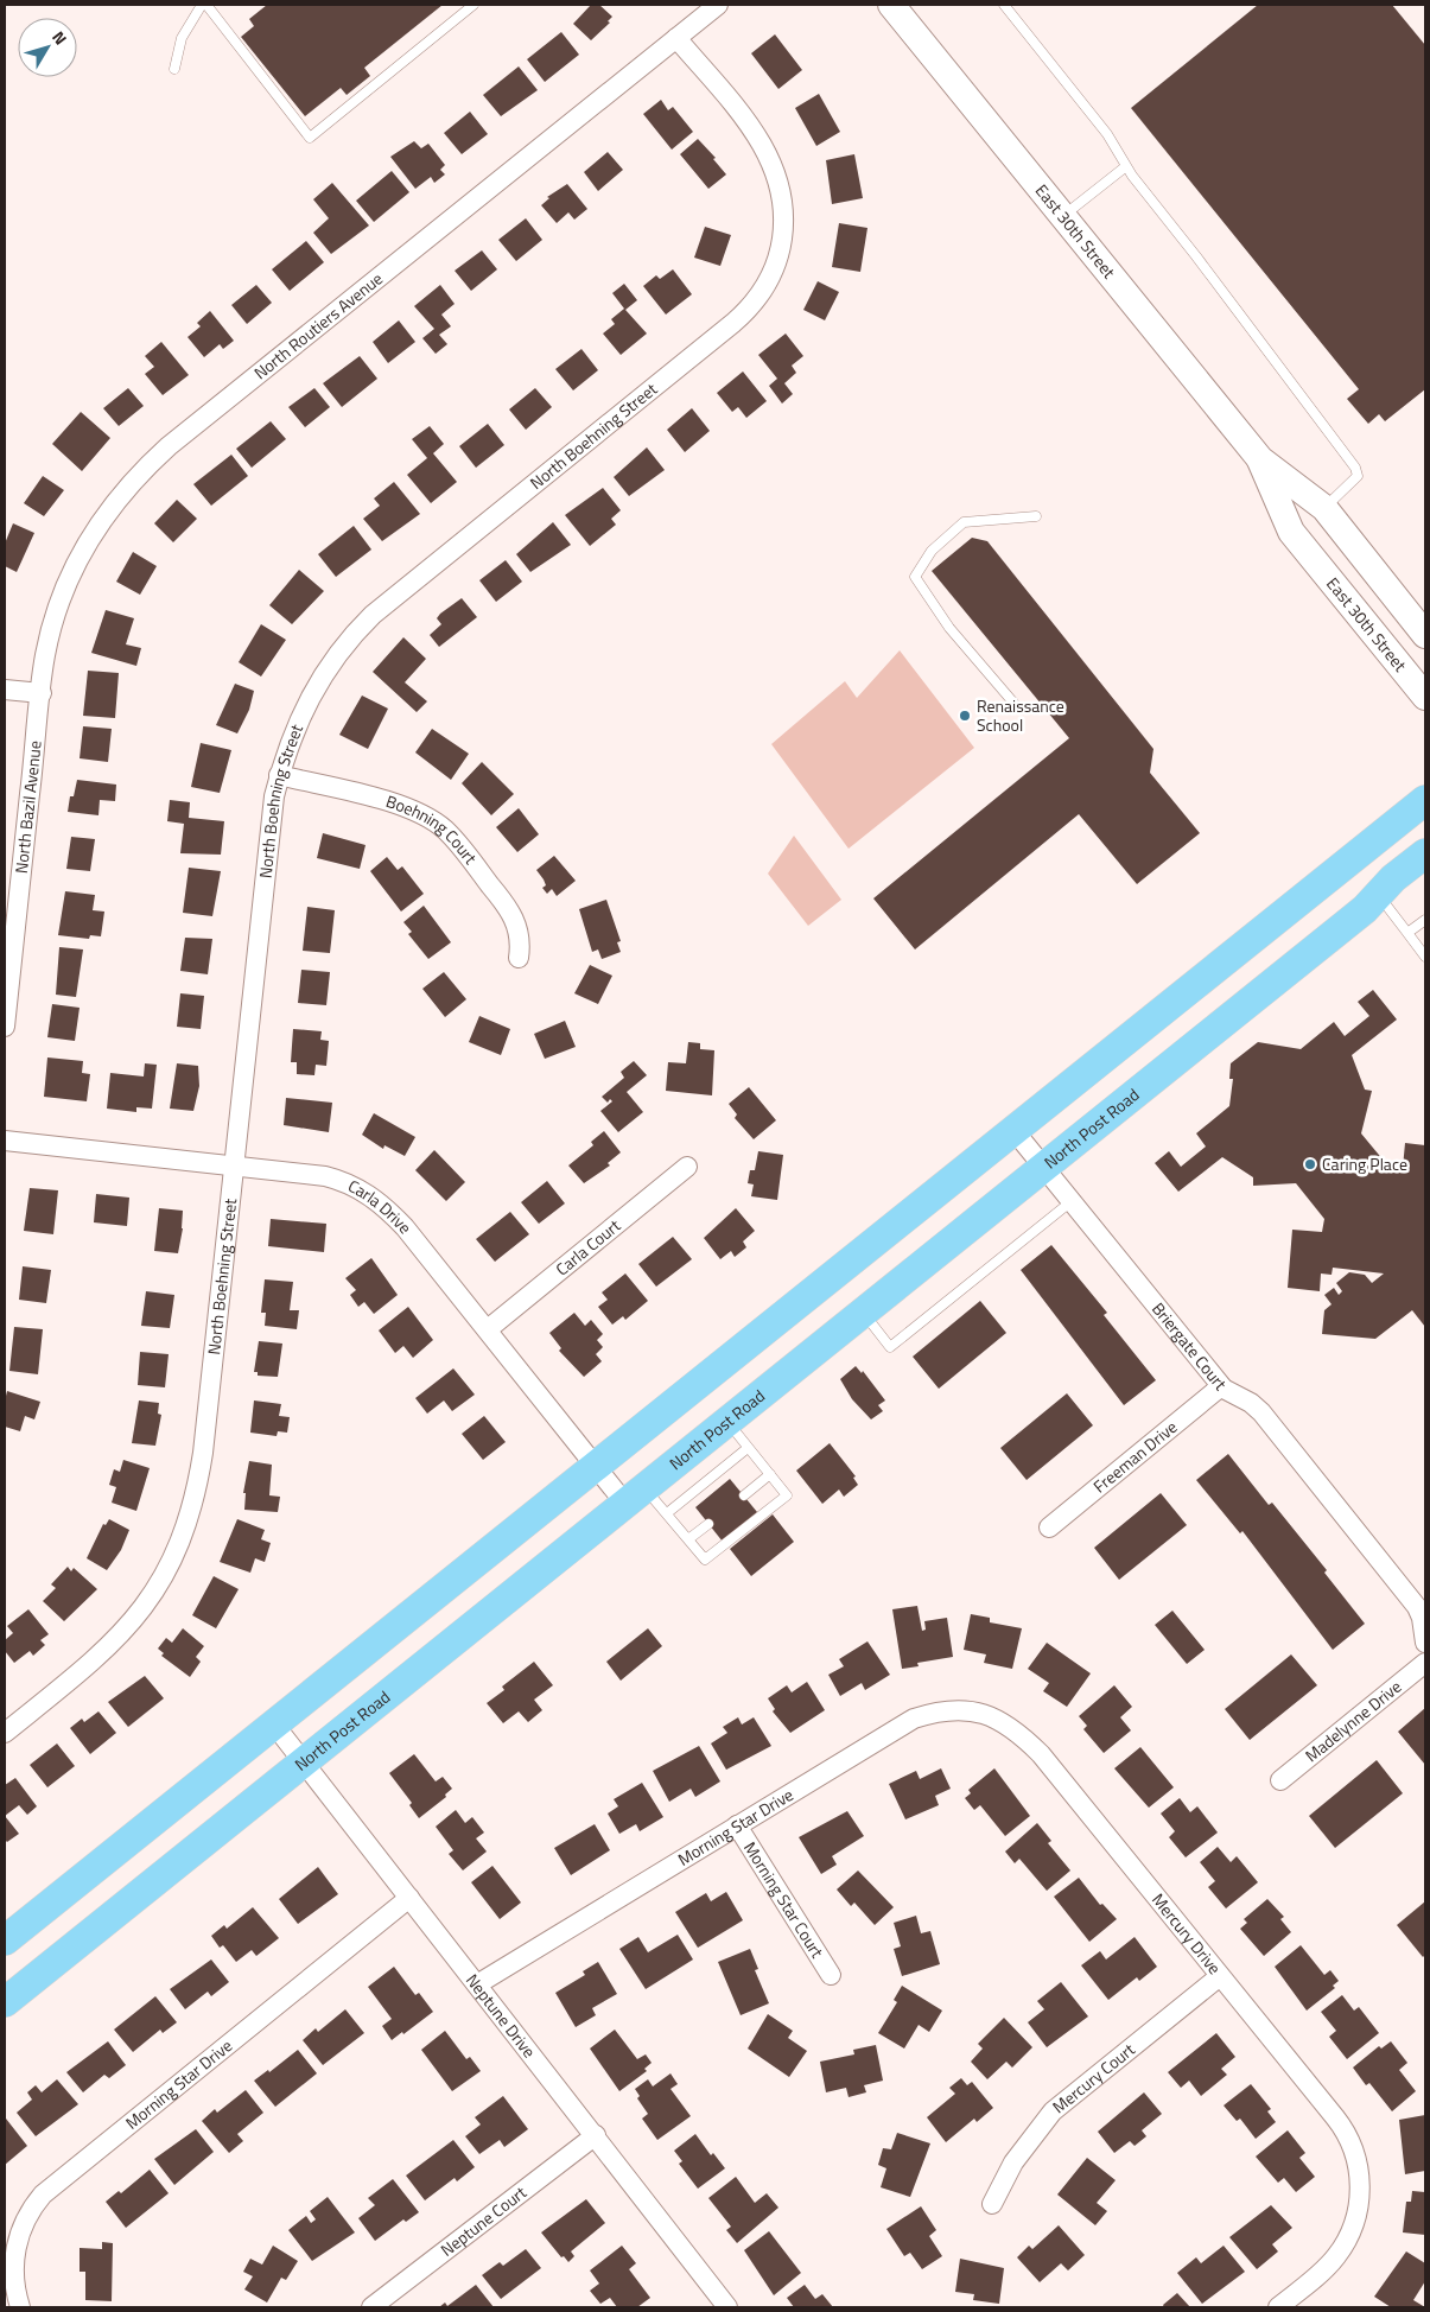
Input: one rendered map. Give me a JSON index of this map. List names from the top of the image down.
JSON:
{
  "streets": {
    "main road": ["East 30th Street", "North Post Road"],
    "street": [
      "North Routiers Avenue",
      "North Boehning Street",
      "North Bazil Avenue",
      "Boehning Court",
      "Carla Drive",
      "Carla Court",
      "Briergate Court",
      "Freeman Drive",
      "Madelynne Drive",
      "Morning Star Drive",
      "Morning Star Court",
      "Mercury Drive",
      "Neptune Drive",
      "Mercury Court",
      "Neptune Court"
    ]
  },
  "crossings": [
    ["North Routiers Avenue", "North Boehning Street"],
    ["North Routiers Avenue", "North Bazil Avenue"],
    ["North Boehning Street", "Boehning Court"],
    ["North Boehning Street", "Carla Drive"],
    ["North Post Road", "Carla Drive"],
    ["North Post Road", "Briergate Court"],
    ["North Post Road", "Neptune Drive"],
    ["Carla Drive", "Carla Court"],
    ["Briergate Court", "Freeman Drive"],
    ["Morning Star Drive", "Morning Star Court"],
    ["Morning Star Drive", "Mercury Drive"],
    ["Morning Star Drive", "Neptune Drive"],
    ["Mercury Drive", "Mercury Court"],
    ["Neptune Drive", "Neptune Court"]
  ],
  "places": ["Renaissance School", "Caring Place"],
  "north": "top right"
}
